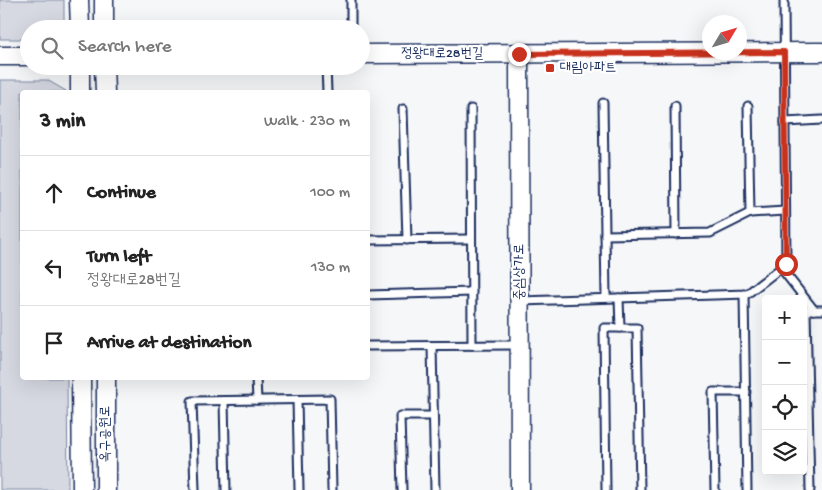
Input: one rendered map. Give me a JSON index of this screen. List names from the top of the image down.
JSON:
{
  "streets": {
    "street": ["정왕대로28번길", "중심상가로", "옥구공원로"]
  },
  "crossings": [
    ["정왕대로28번길", "중심상가로"]
  ],
  "places": {
    "transit": ["대림아파트"]
  },
  "north": "top right",
  "page": {
    "search": "Search here",
    "heading": ["3 min", "Walk · 230 m"],
    "list": [
      ["Continue", "100 m"],
      ["Turn left", "정왕대로28번길", "130 m"],
      "Arrive at destination"
    ],
    "map_buttons": ["+", "−"]
  }
}
